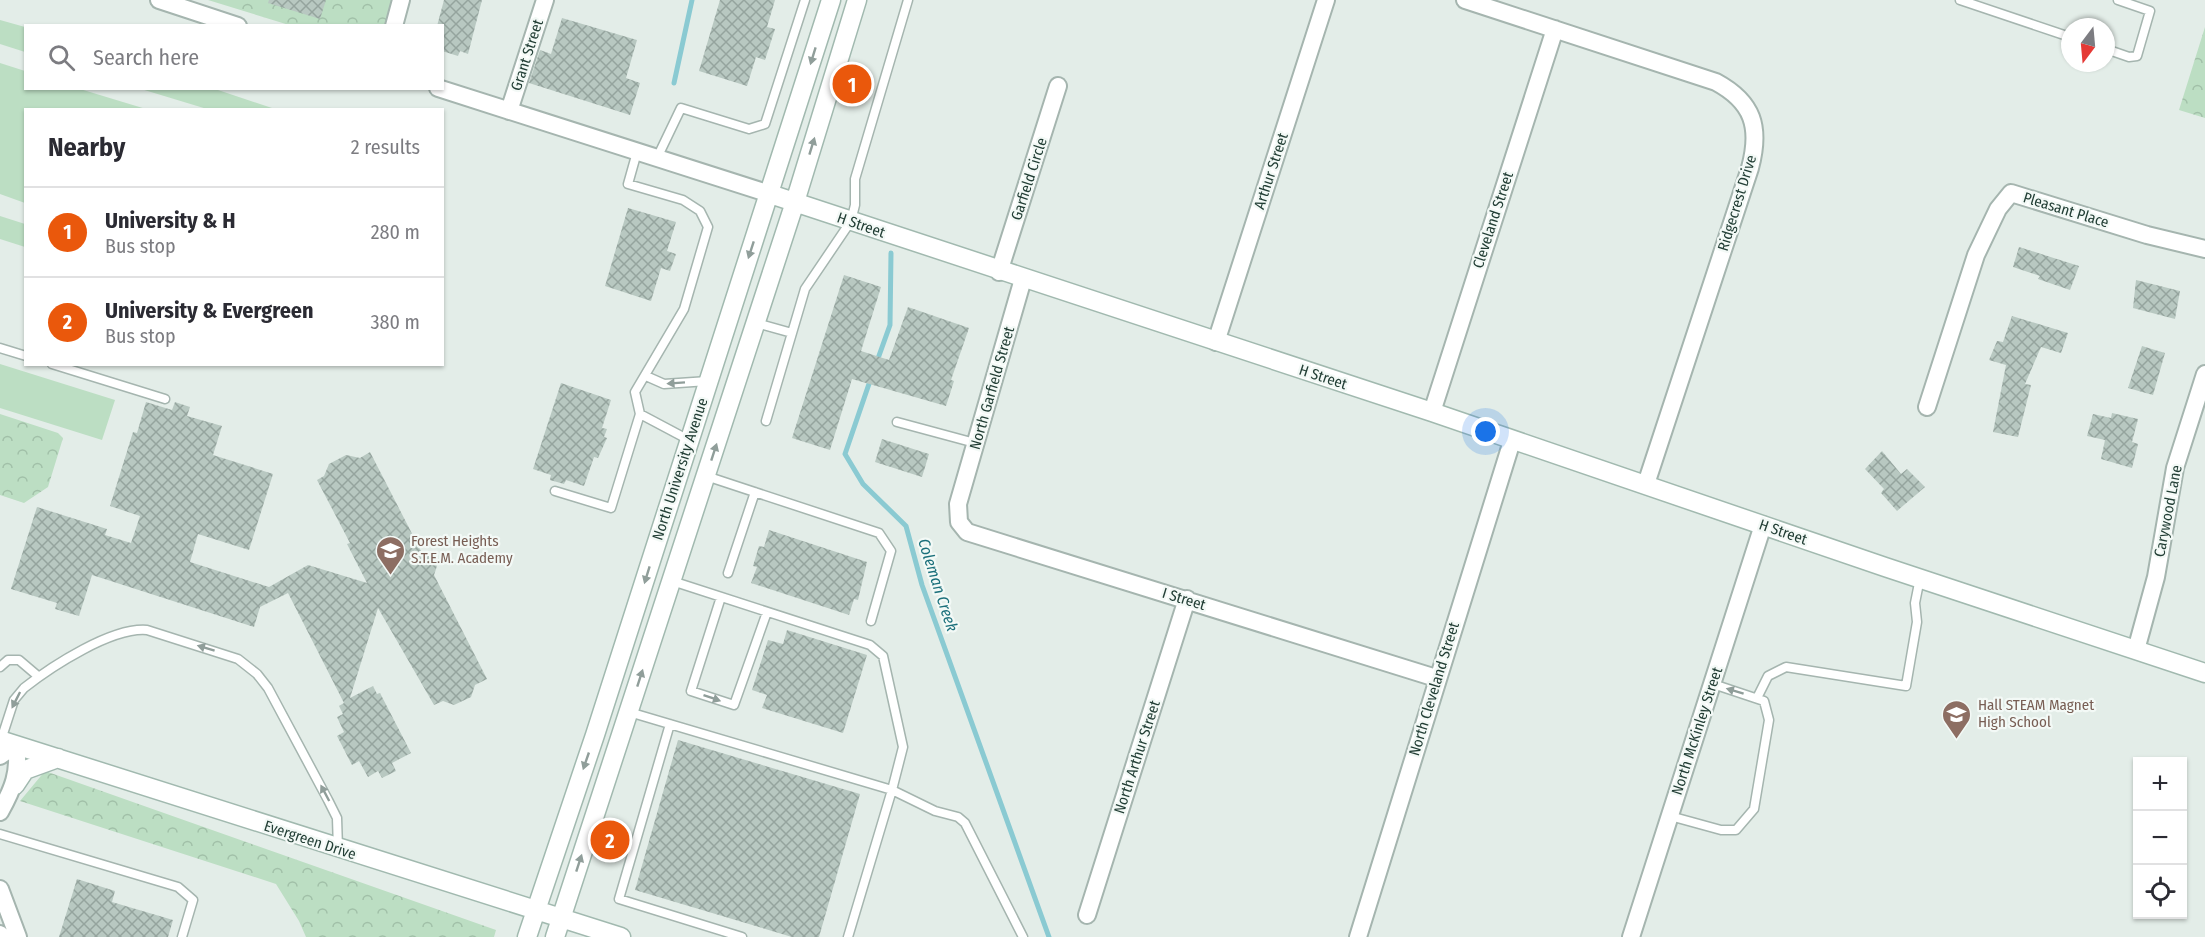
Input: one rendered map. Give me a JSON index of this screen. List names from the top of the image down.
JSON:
{
  "streets": {
    "street": [
      "Grant Street",
      "Arthur Street",
      "Garfield Circle",
      "Ridgecrest Drive",
      "Pleasant Place",
      "Cleveland Street",
      "H Street",
      "North Garfield Street",
      "North University Avenue",
      "Carywood Lane",
      "I Street",
      "North Cleveland Street",
      "North McKinley Street",
      "North Arthur Street",
      "Evergreen Drive"
    ]
  },
  "crossings": [
    ["Grant Street", "H Street"],
    ["Arthur Street", "H Street"],
    ["Garfield Circle", "H Street"],
    ["Ridgecrest Drive", "Cleveland Street"],
    ["Ridgecrest Drive", "H Street"],
    ["Cleveland Street", "H Street"],
    ["H Street", "North Garfield Street"],
    ["H Street", "North University Avenue"],
    ["H Street", "Carywood Lane"],
    ["H Street", "North Cleveland Street"],
    ["H Street", "North McKinley Street"],
    ["North Garfield Street", "I Street"],
    ["North University Avenue", "Evergreen Drive"],
    ["I Street", "North Cleveland Street"],
    ["I Street", "North Arthur Street"]
  ],
  "water": ["Coleman Creek"],
  "places": {
    "school or university": ["Forest Heights S.T.E.M. Academy", "Hall STEAM Magnet High School"]
  },
  "north": "bottom",
  "page": {
    "search": "Search here",
    "pins": ["1", "2"],
    "heading": ["Nearby", "2 results"],
    "list": [
      {
        "mark": "1",
        "name": "University & H",
        "note": "Bus stop",
        "value": "280 m"
      },
      {
        "mark": "2",
        "name": "University & Evergreen",
        "note": "Bus stop",
        "value": "380 m"
      }
    ],
    "map_buttons": ["+", "−"]
  }
}
